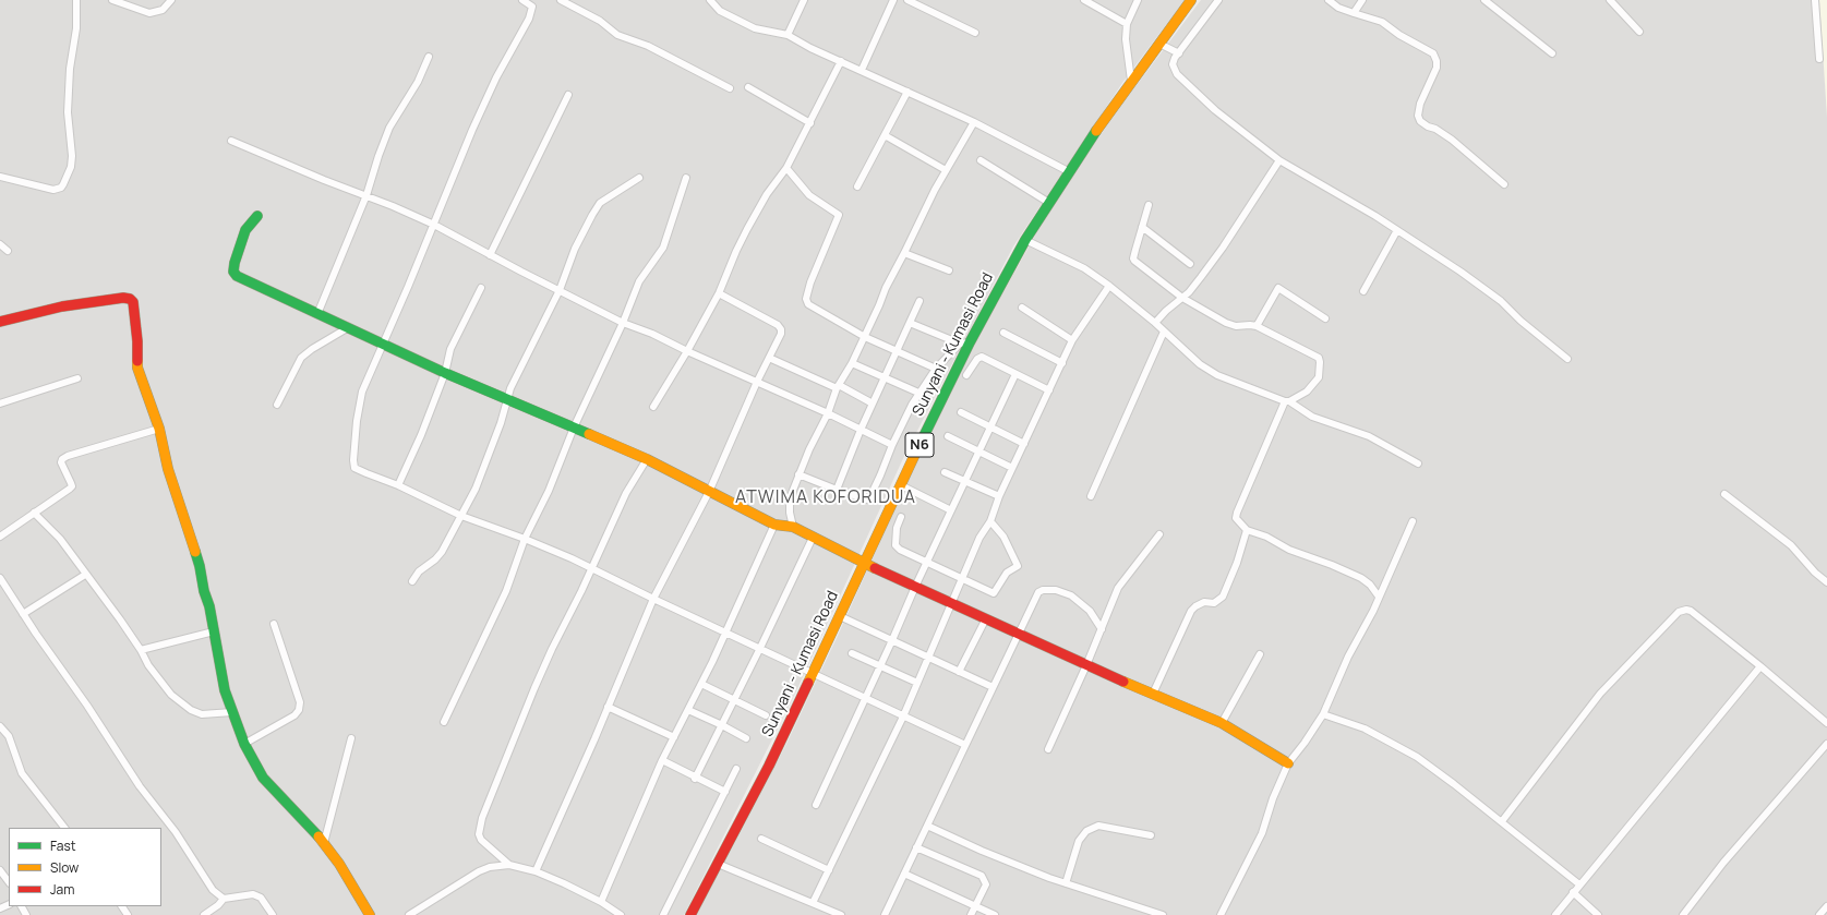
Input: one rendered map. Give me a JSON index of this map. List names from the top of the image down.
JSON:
{
  "streets": {
    "street": ["Sunyani - Kumasi Road", "N6"]
  },
  "districts": ["ATWIMA KOFORIDUA"],
  "legend": ["Fast", "Slow", "Jam"]
}
